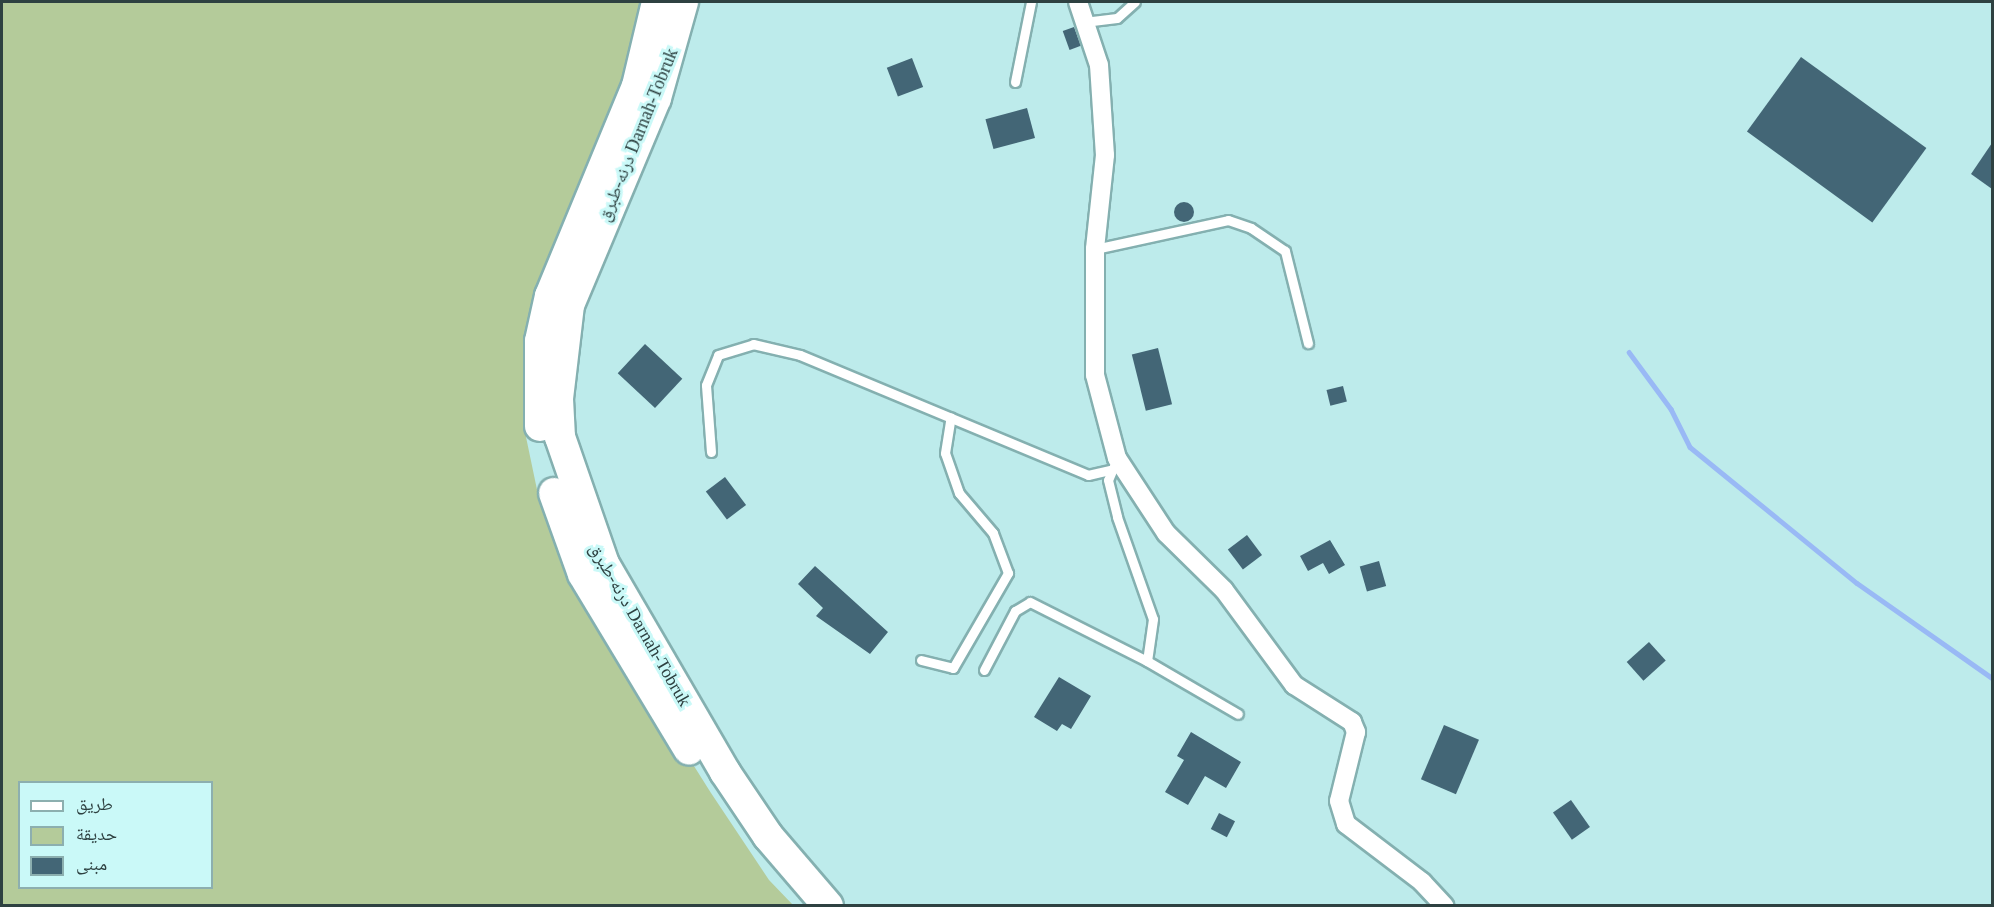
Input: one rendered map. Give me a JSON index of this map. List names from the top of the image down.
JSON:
{
  "streets": {
    "highway": ["درنه-طبرق Darnah-Tobruk"]
  },
  "legend": ["طريق", "حديقة", "مبنى"]
}
